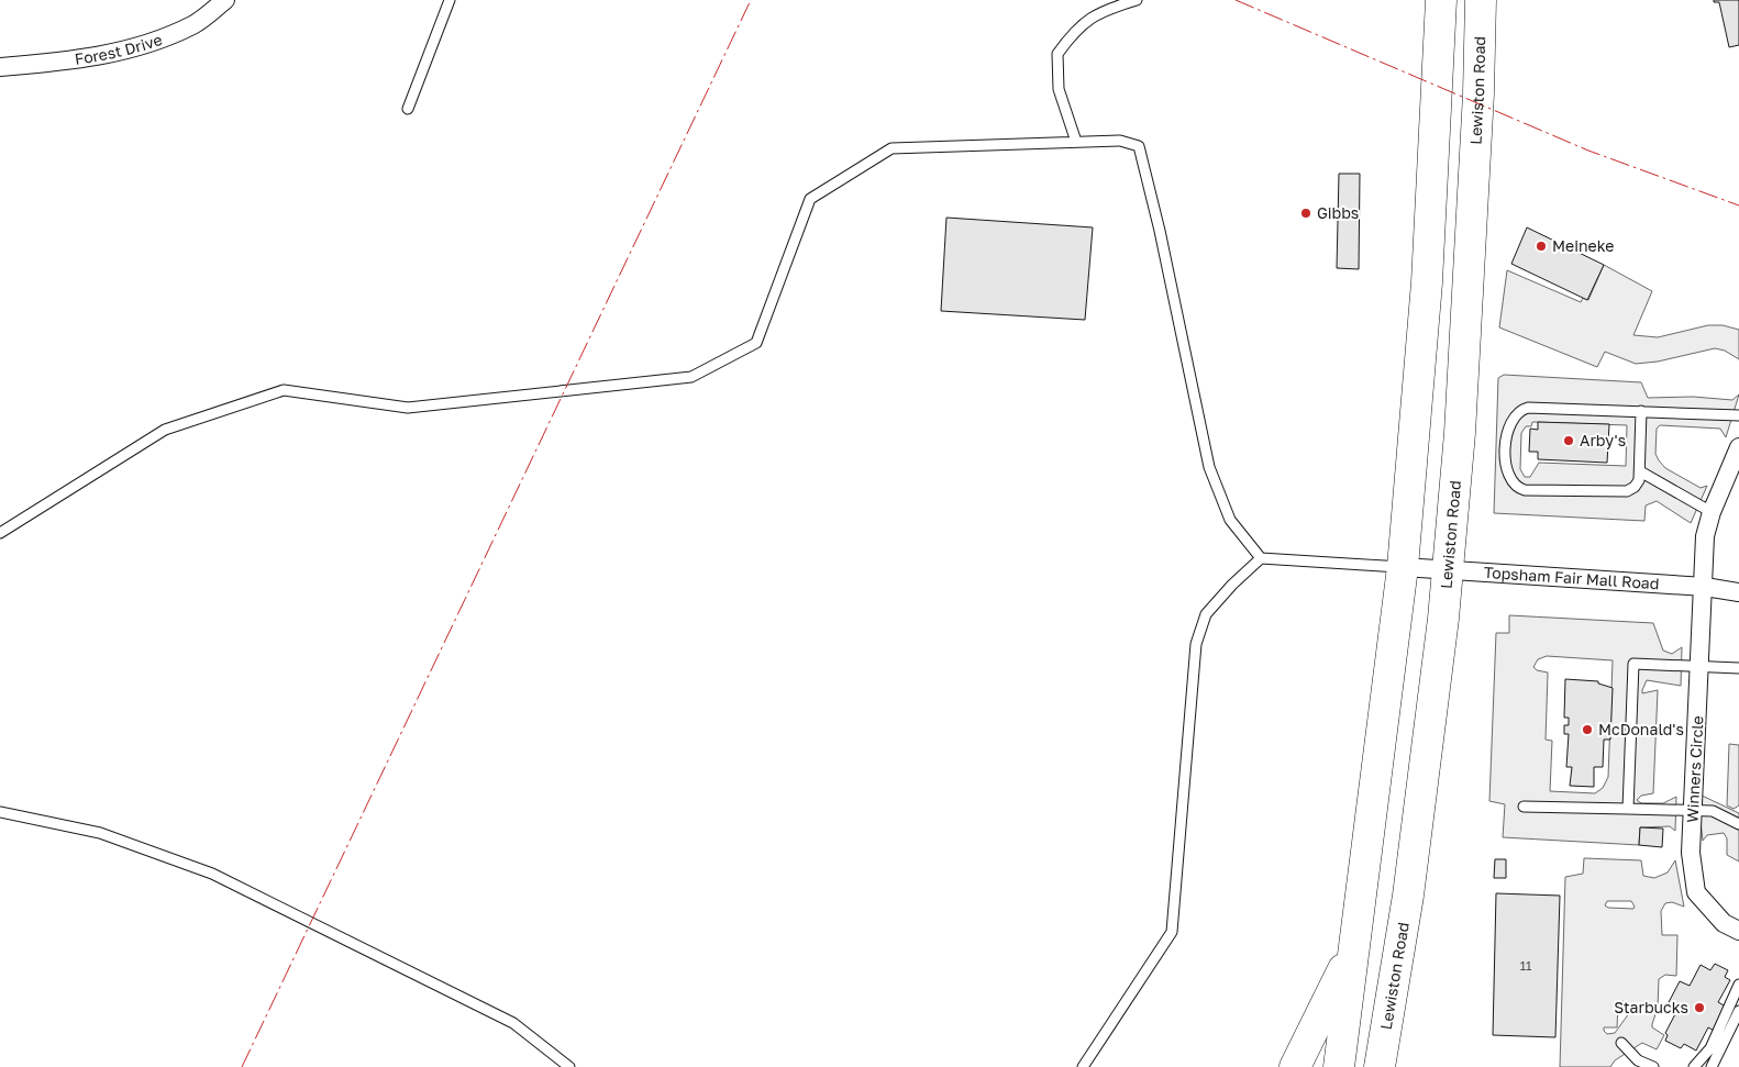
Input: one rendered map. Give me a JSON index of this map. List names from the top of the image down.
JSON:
{
  "streets": {
    "highway": ["Lewiston Road"],
    "street": ["Forest Drive", "Topsham Fair Mall Road", "Winners Circle"]
  },
  "crossings": [
    ["Lewiston Road", "Topsham Fair Mall Road"],
    ["Topsham Fair Mall Road", "Winners Circle"]
  ],
  "places": [
    "Gibbs",
    "Meineke",
    "Arby's",
    "McDonald's",
    "Starbucks"
  ],
  "house_numbers": ["11"]
}
